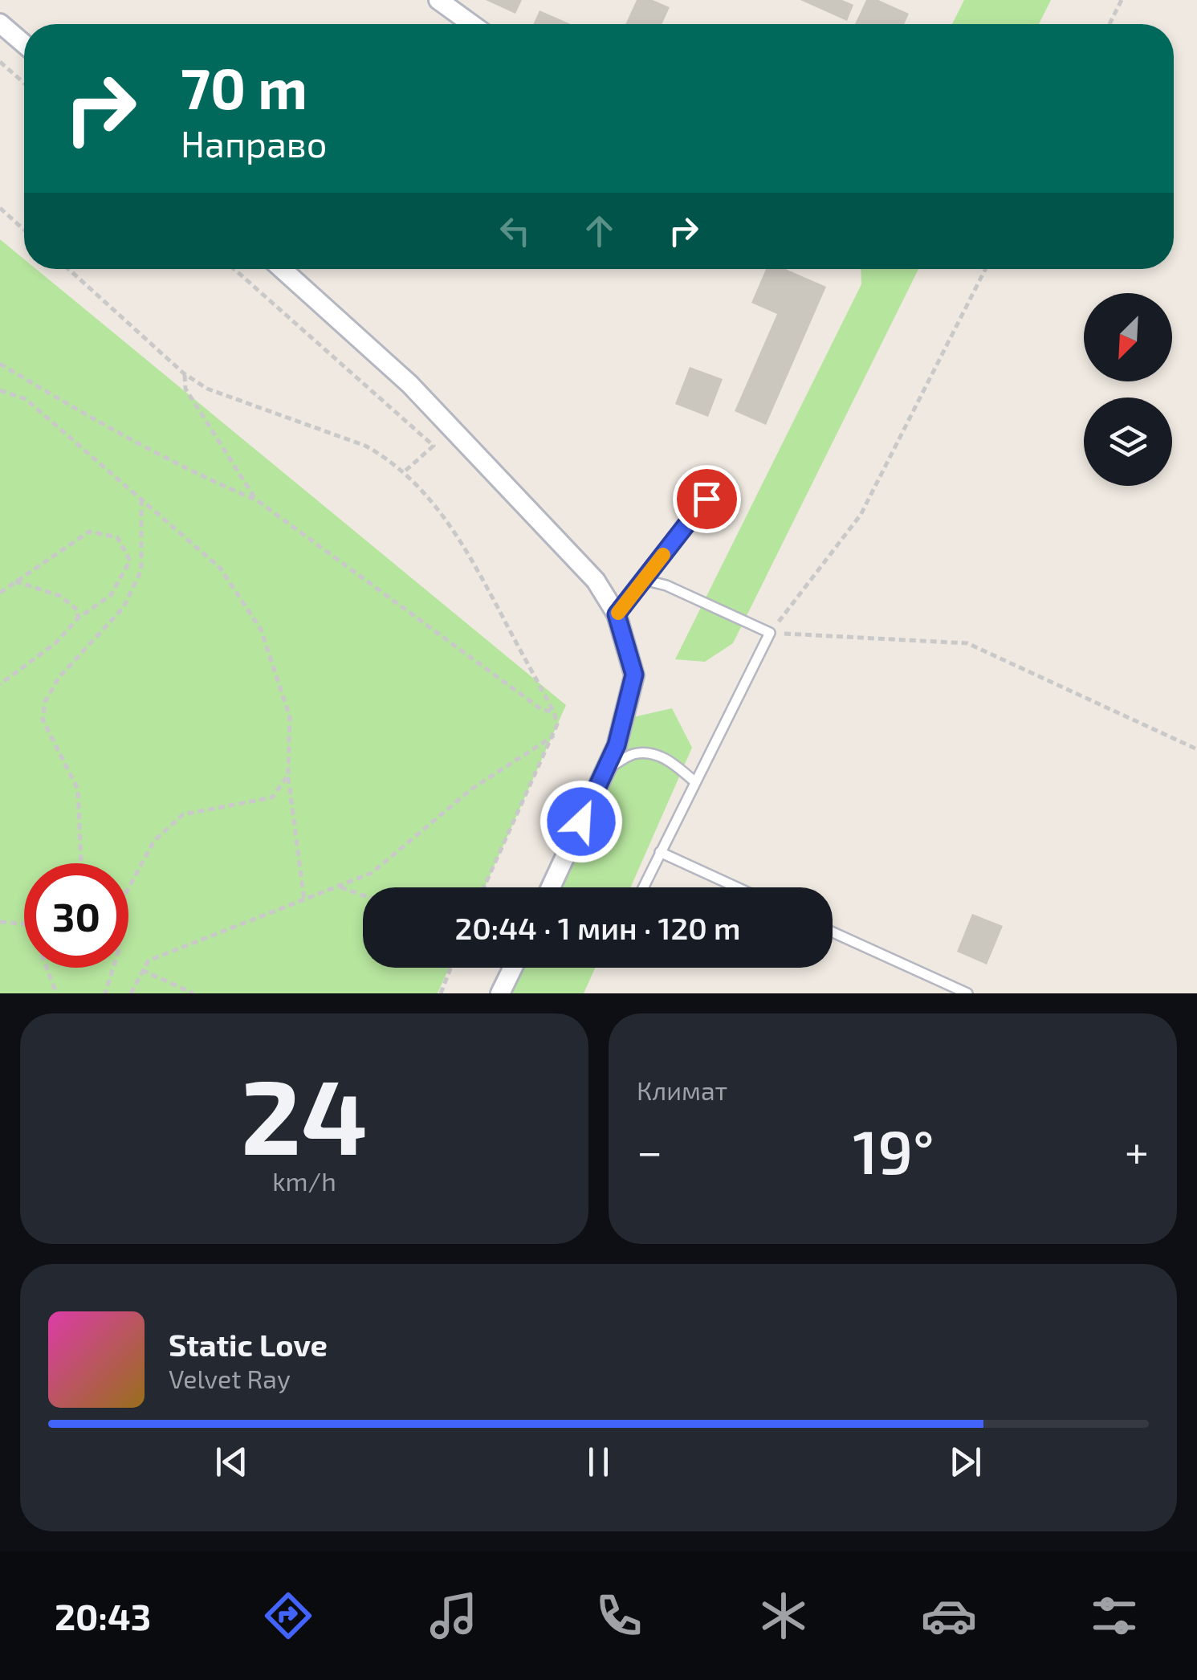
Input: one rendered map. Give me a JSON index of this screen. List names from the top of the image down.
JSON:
{
  "north": "bottom left",
  "page": {
    "turn": ["70 m", "Направо"],
    "limit": "30",
    "trip": "20:44 · 1 мин · 120 m",
    "tile": [
      ["24", "km/h"],
      "Климат"
    ],
    "heat": ["−", "19°", "+"],
    "song": ["Static Love", "Velvet Ray"],
    "tabs": "20:43"
  }
}
